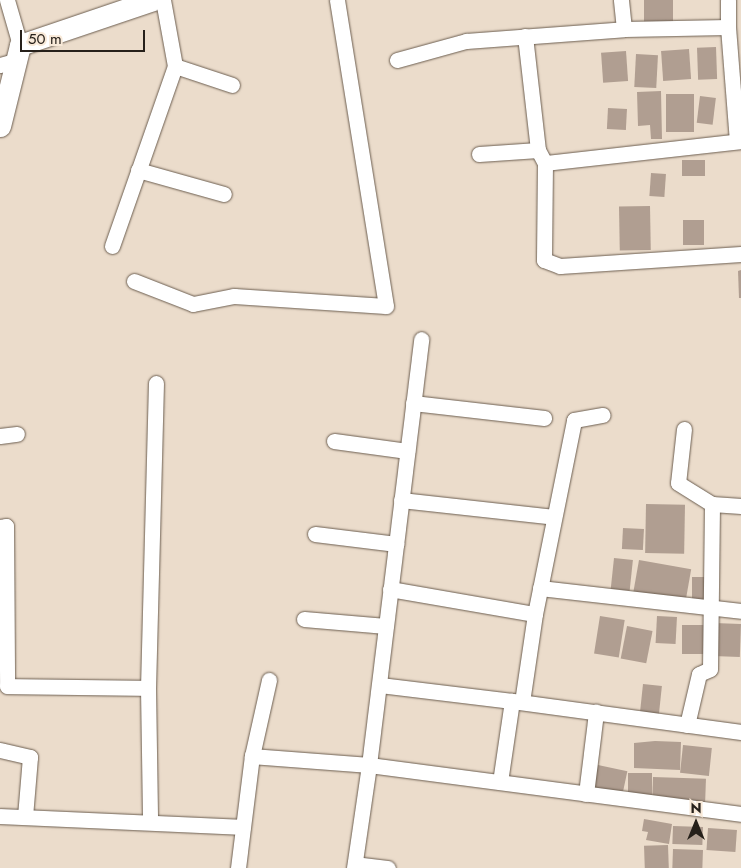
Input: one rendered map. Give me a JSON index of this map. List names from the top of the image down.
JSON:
{
  "scale_bar": "50 m",
  "north": "top"
}
